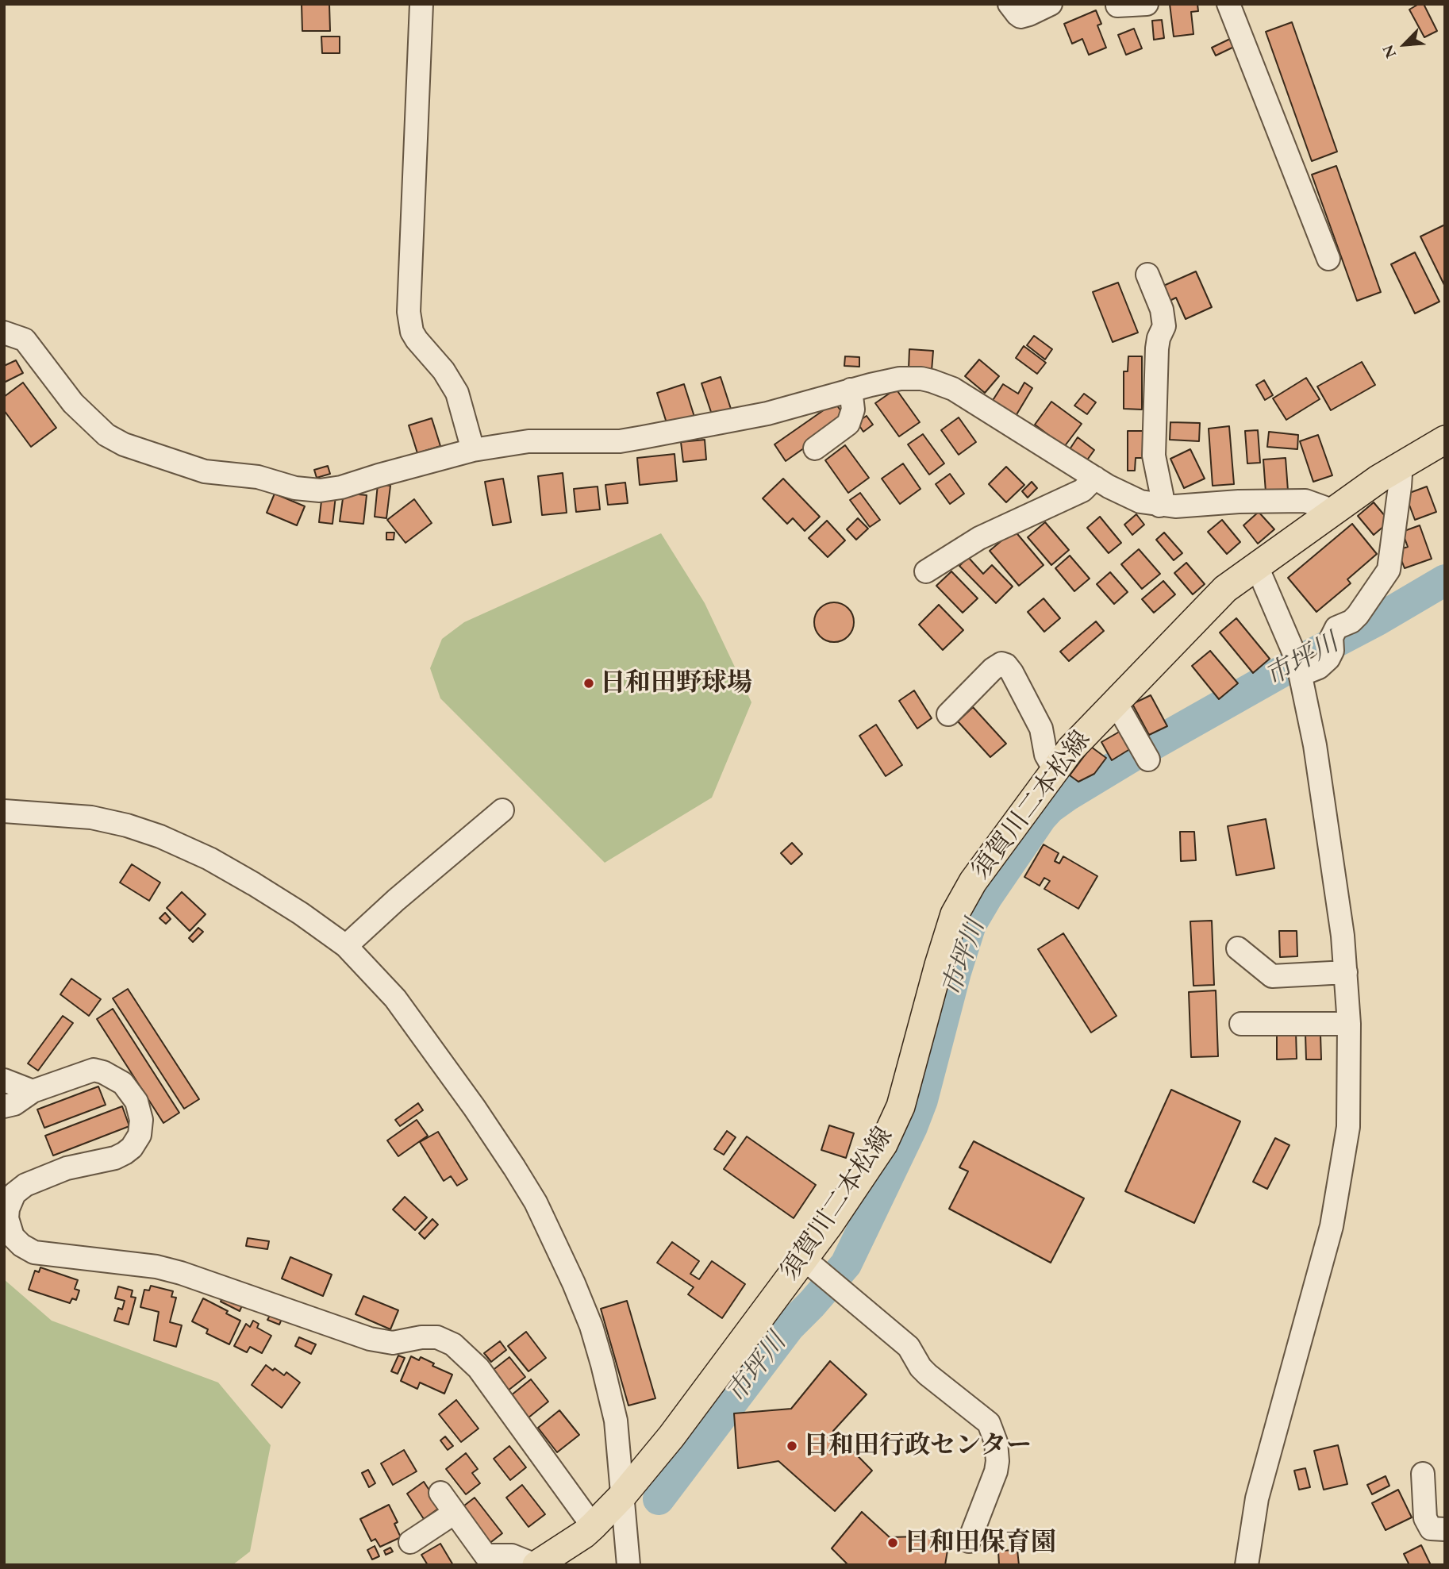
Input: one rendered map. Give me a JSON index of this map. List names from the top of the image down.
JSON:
{
  "streets": {
    "main road": ["須賀川二本松線"]
  },
  "water": ["市坪川"],
  "places": ["日和田野球場", "日和田行政センター", "日和田保育園"],
  "north": "bottom left"
}
